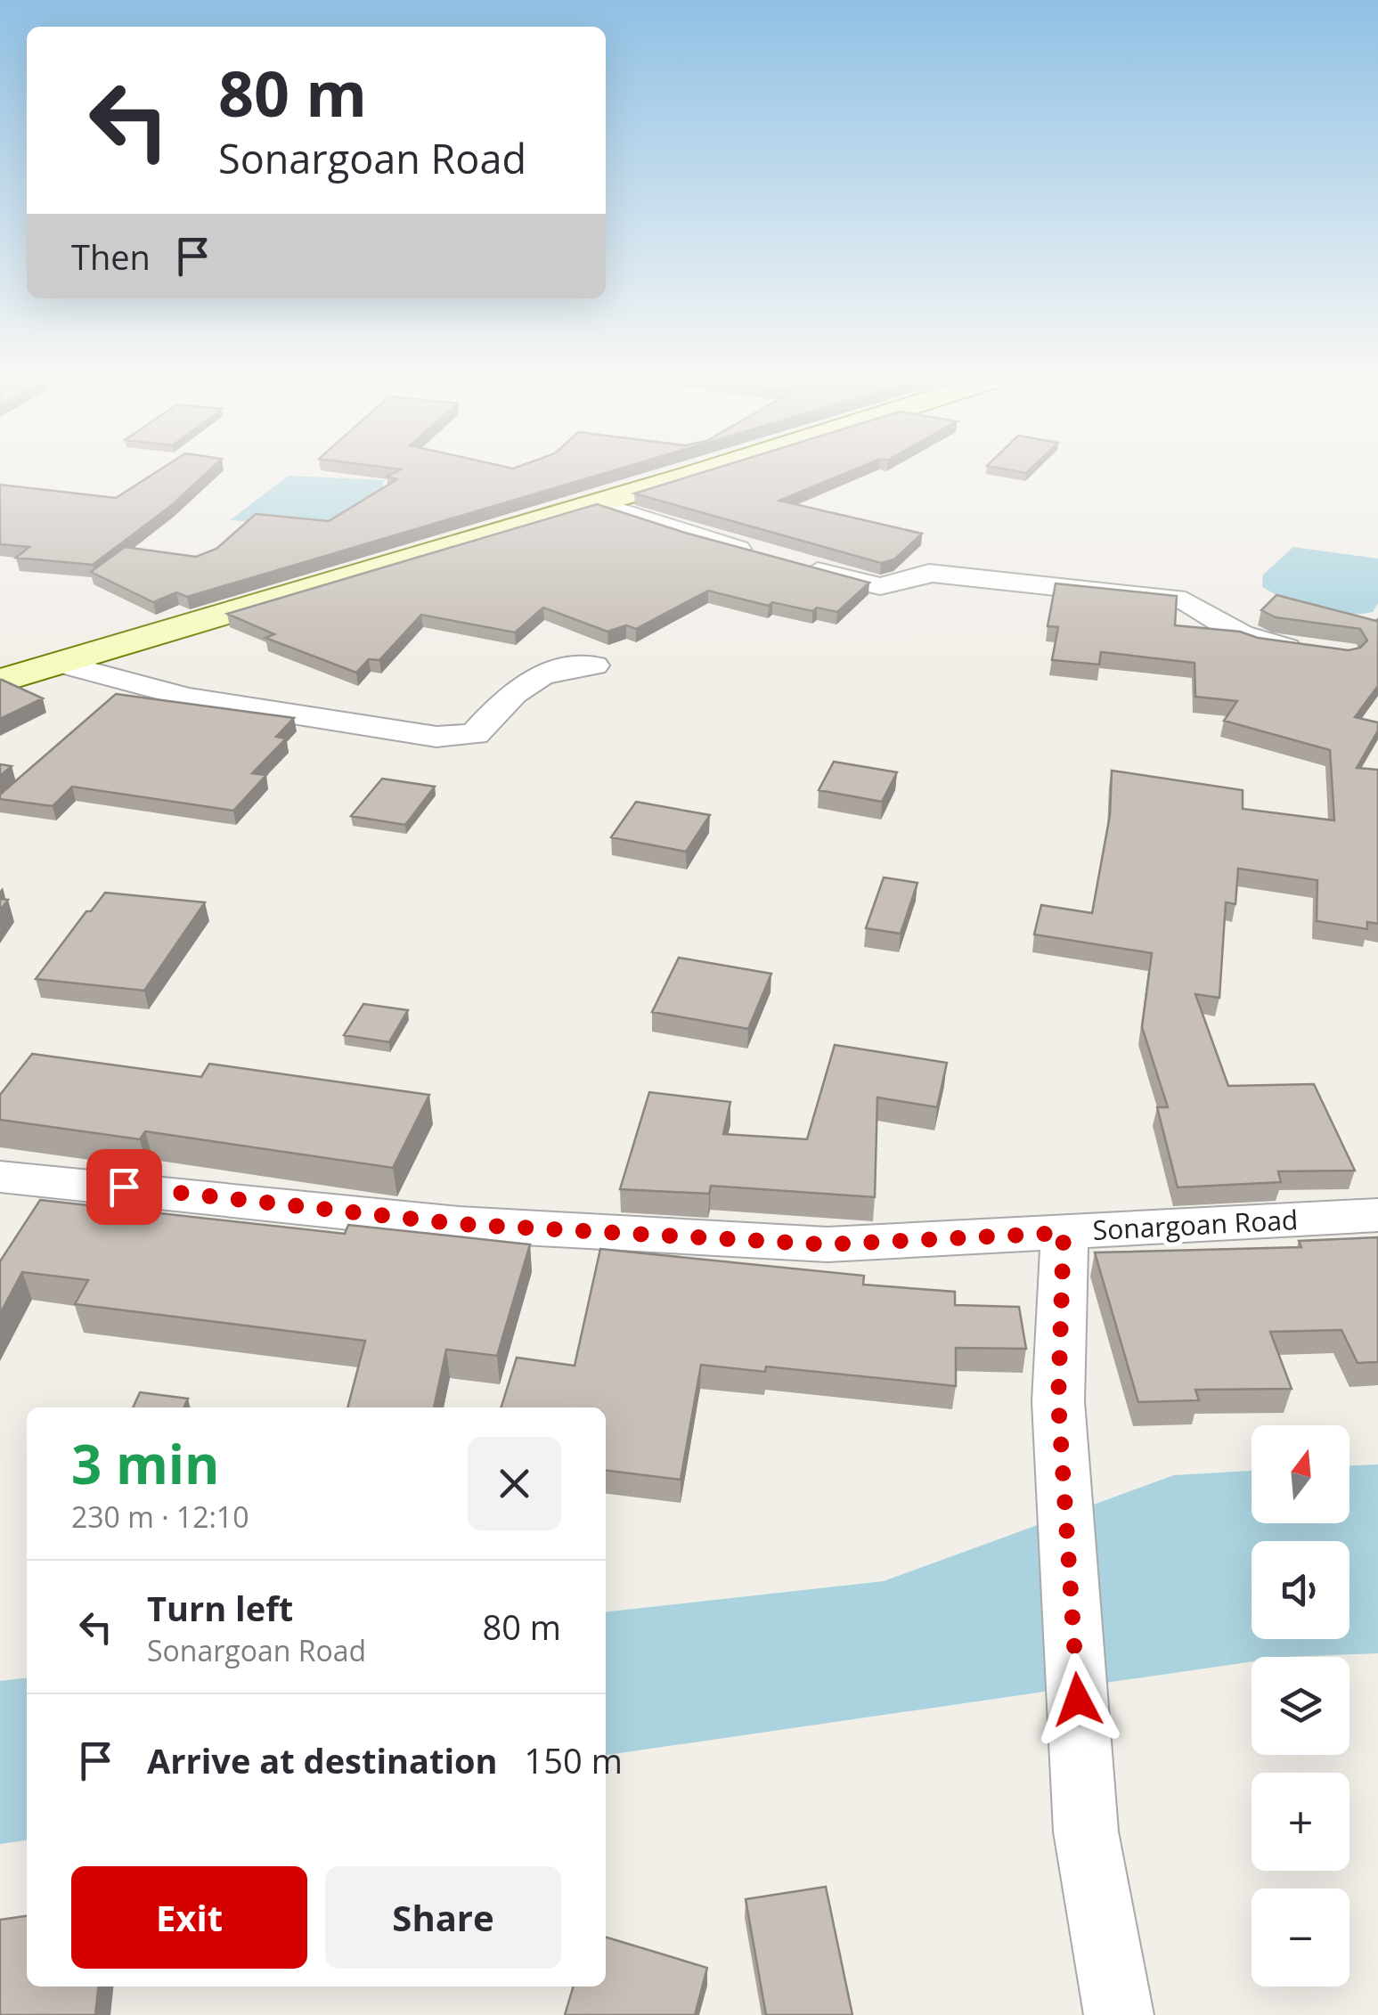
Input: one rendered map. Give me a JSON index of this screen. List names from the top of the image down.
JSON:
{
  "streets": {
    "street": ["Sonargoan Road"]
  },
  "north": "top",
  "page": {
    "turn": ["80 m", "Sonargoan Road"],
    "then": "Then",
    "heading": ["3 min", "230 m · 12:10"],
    "map_buttons": ["+", "−"],
    "list": [
      {
        "name": "Turn left",
        "note": "Sonargoan Road",
        "value": "80 m"
      },
      {
        "name": "Arrive at destination",
        "value": "150 m"
      }
    ],
    "buttons": ["Exit", "Share"]
  }
}
